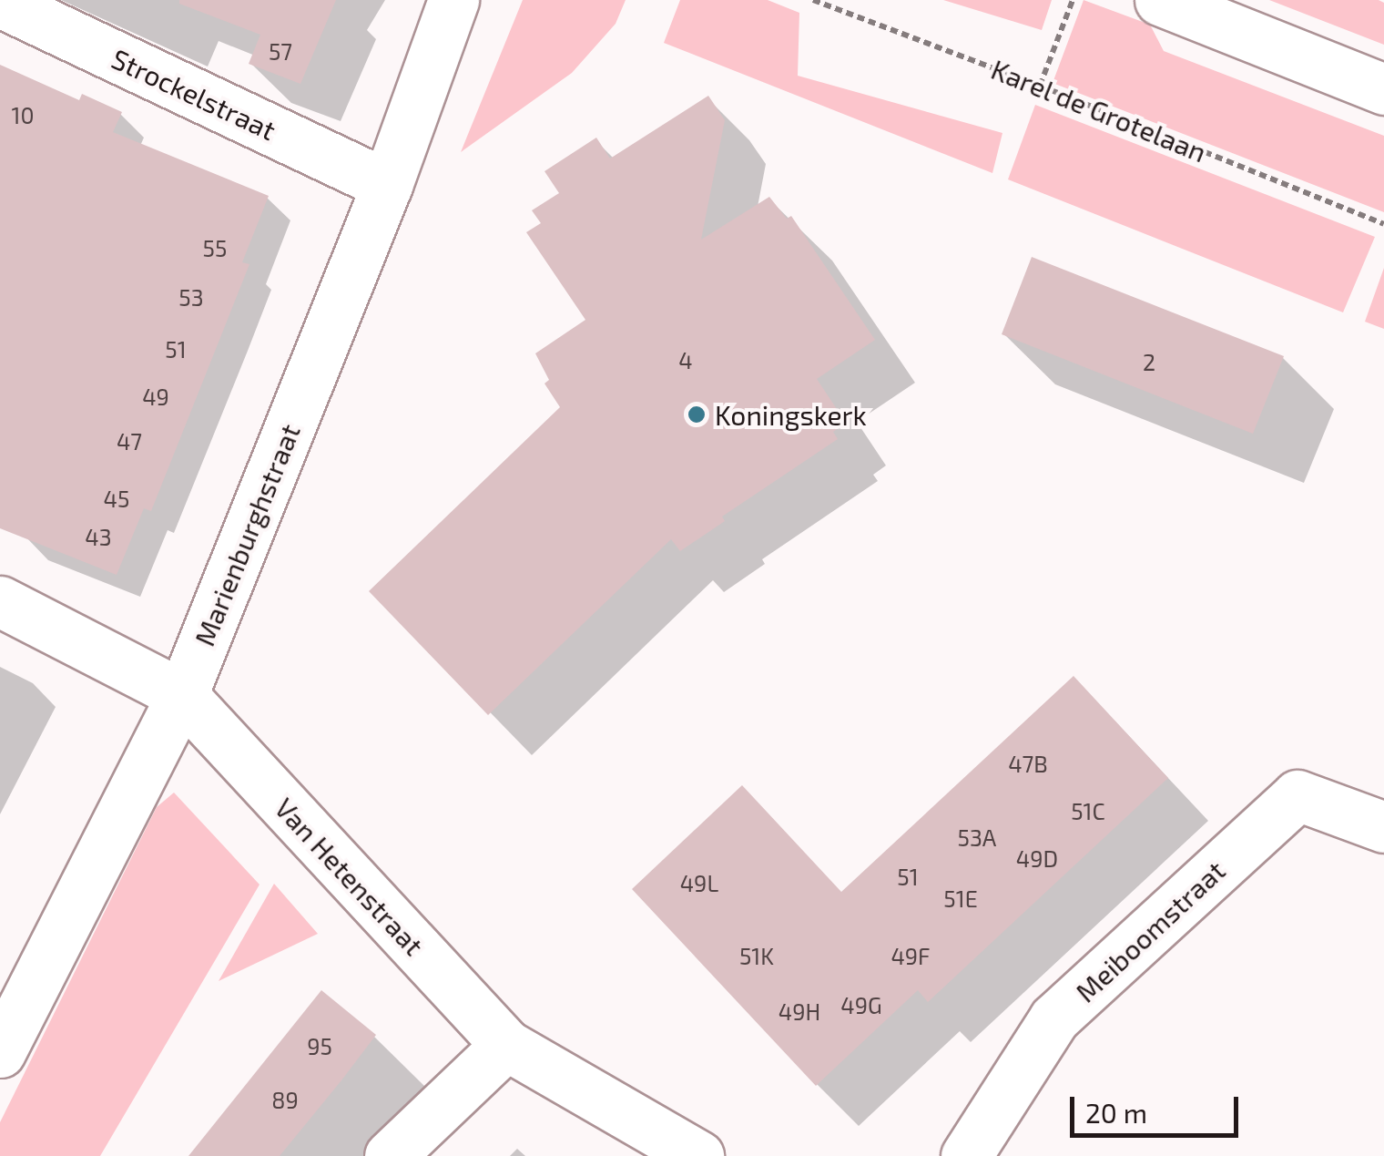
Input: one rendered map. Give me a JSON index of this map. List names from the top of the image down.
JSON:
{
  "streets": {
    "street": [
      "Strockelstraat",
      "Marienburghstraat",
      "Van Hetenstraat",
      "Meiboomstraat"
    ],
    "path": ["Karel de Grotelaan"]
  },
  "crossings": [
    ["Strockelstraat", "Marienburghstraat"],
    ["Marienburghstraat", "Van Hetenstraat"]
  ],
  "places": ["Koningskerk"],
  "house_numbers": [
    "57",
    "10",
    "55",
    "53",
    "51",
    "4",
    "2",
    "49",
    "47",
    "45",
    "43",
    "47B",
    "51C",
    "53A",
    "49D",
    "51",
    "49L",
    "51E",
    "51K",
    "49F",
    "49G",
    "49H",
    "95",
    "89"
  ],
  "scale_bar": "20 m"
}
